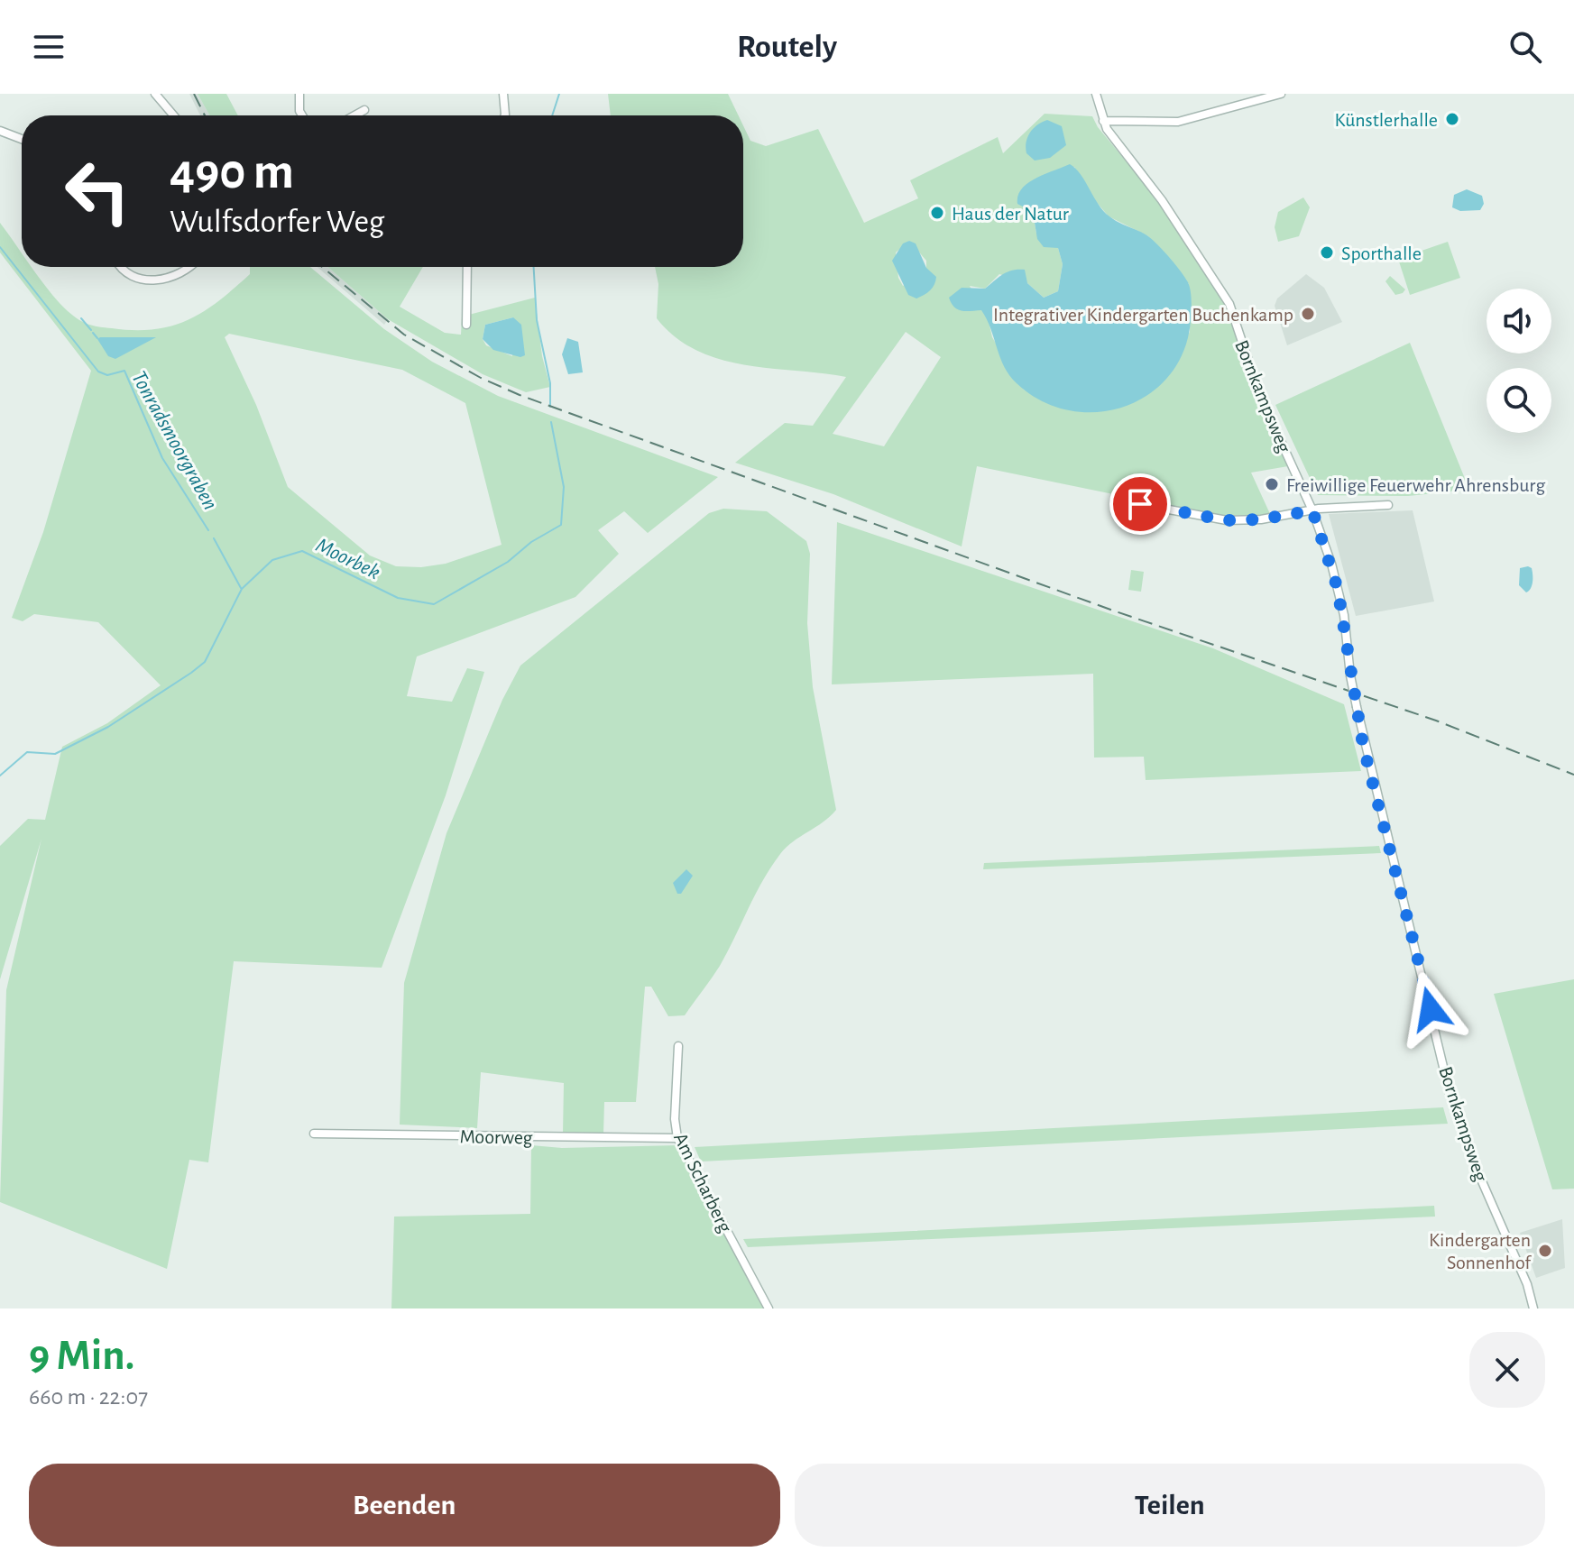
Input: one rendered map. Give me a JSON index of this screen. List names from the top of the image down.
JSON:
{
  "streets": {
    "street": ["Bornkampsweg", "Moorweg", "Am Scharberg"]
  },
  "crossings": [
    ["Moorweg", "Am Scharberg"]
  ],
  "water": ["Tonradsmoorgraben", "Moorbek"],
  "places": [
    "Künstlerhalle",
    "Haus der Natur",
    "Sporthalle",
    "Integrativer Kindergarten Buchenkamp",
    "Freiwillige Feuerwehr Ahrensburg",
    "Kindergarten Sonnenhof"
  ],
  "page": {
    "header": "Routely",
    "turn": ["490 m", "Wulfsdorfer Weg"],
    "heading": ["9 Min.", "660 m · 22:07"],
    "buttons": ["Beenden", "Teilen"]
  }
}
